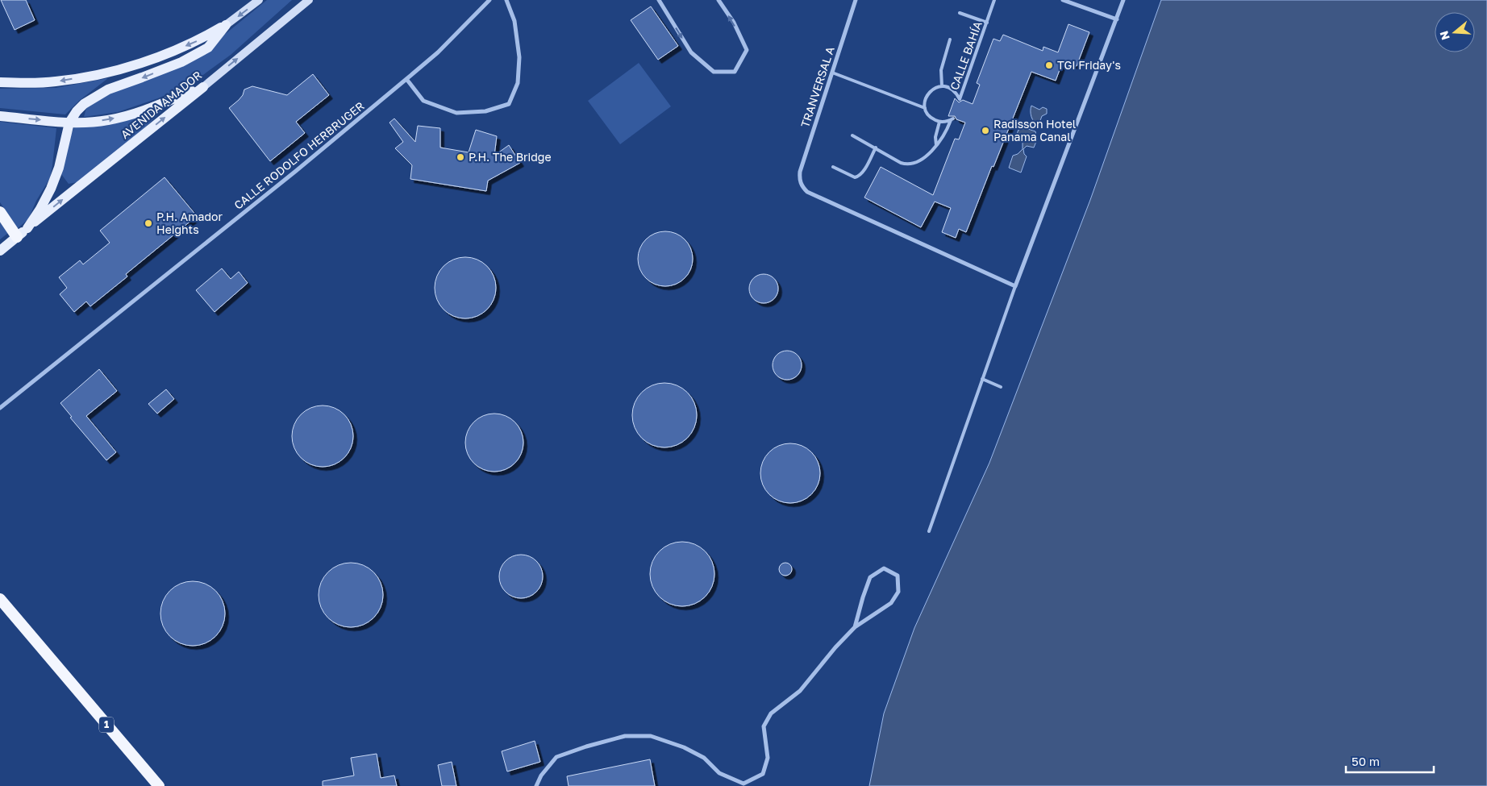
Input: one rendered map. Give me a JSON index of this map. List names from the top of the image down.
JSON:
{
  "streets": {
    "highway": ["1"],
    "main road": ["AVENIDA AMADOR"],
    "street": ["TRANVERSAL A", "CALLE RODOLFO HERBRUGER"],
    "lane": ["CALLE BAHÍA"]
  },
  "places": [
    "TGI Friday's",
    "Radisson Hotel Panama Canal",
    "P.H. The Bridge",
    "P.H. Amador Heights"
  ],
  "scale_bar": "50 m",
  "north": "left"
}
